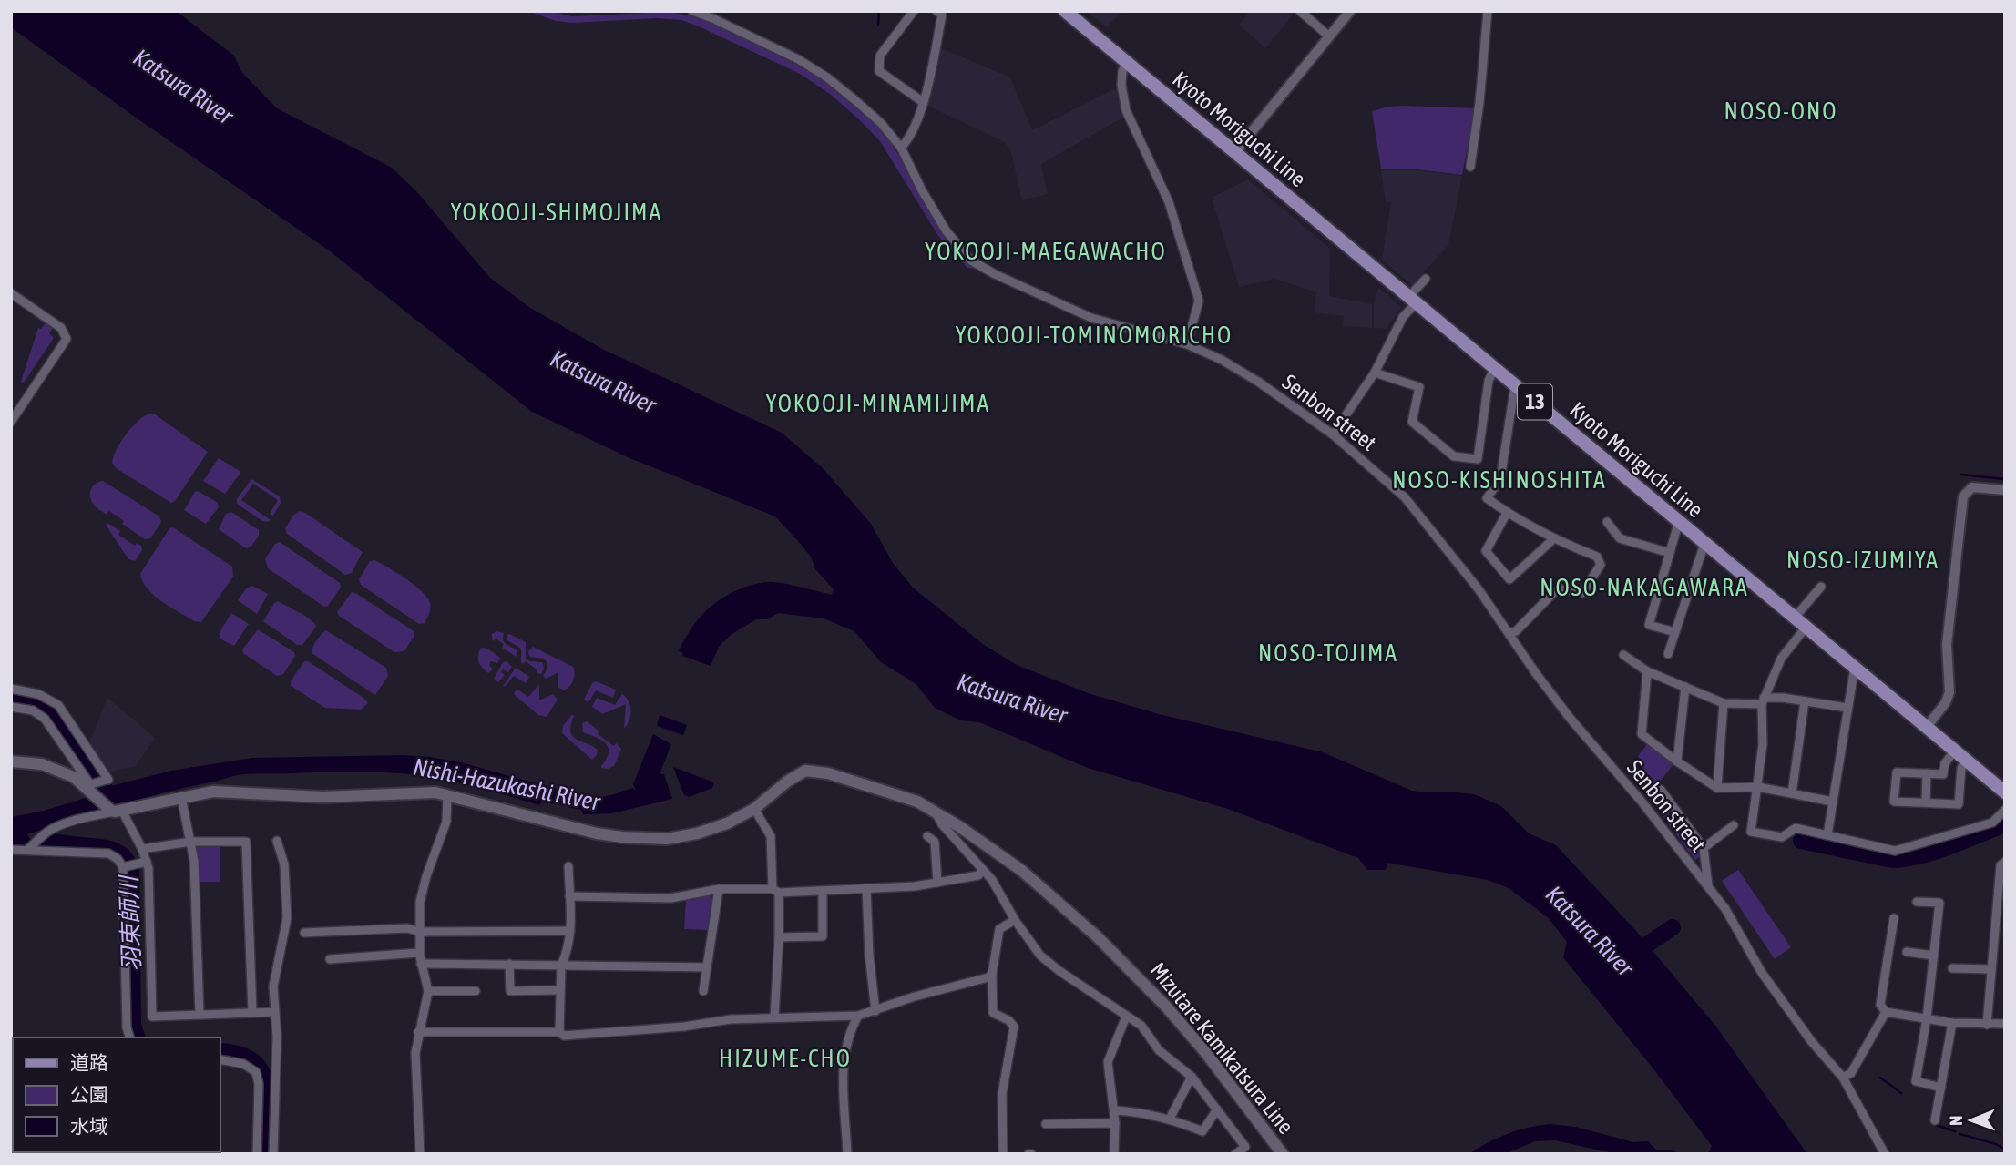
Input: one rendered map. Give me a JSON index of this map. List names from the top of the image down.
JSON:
{
  "streets": {
    "main road": ["Kyoto Moriguchi Line", "13", "Mizutare Kamikatsura Line"],
    "street": ["Senbon street"]
  },
  "districts": [
    "NOSO-ONO",
    "YOKOOJI-SHIMOJIMA",
    "YOKOOJI-MAEGAWACHO",
    "YOKOOJI-TOMINOMORICHO",
    "YOKOOJI-MINAMIJIMA",
    "NOSO-KISHINOSHITA",
    "NOSO-IZUMIYA",
    "NOSO-NAKAGAWARA",
    "NOSO-TOJIMA",
    "HIZUME-CHO"
  ],
  "water": ["Katsura River", "Nishi-Hazukashi River", "羽束師川"],
  "legend": ["道路", "公園", "水域"],
  "north": "left"
}
